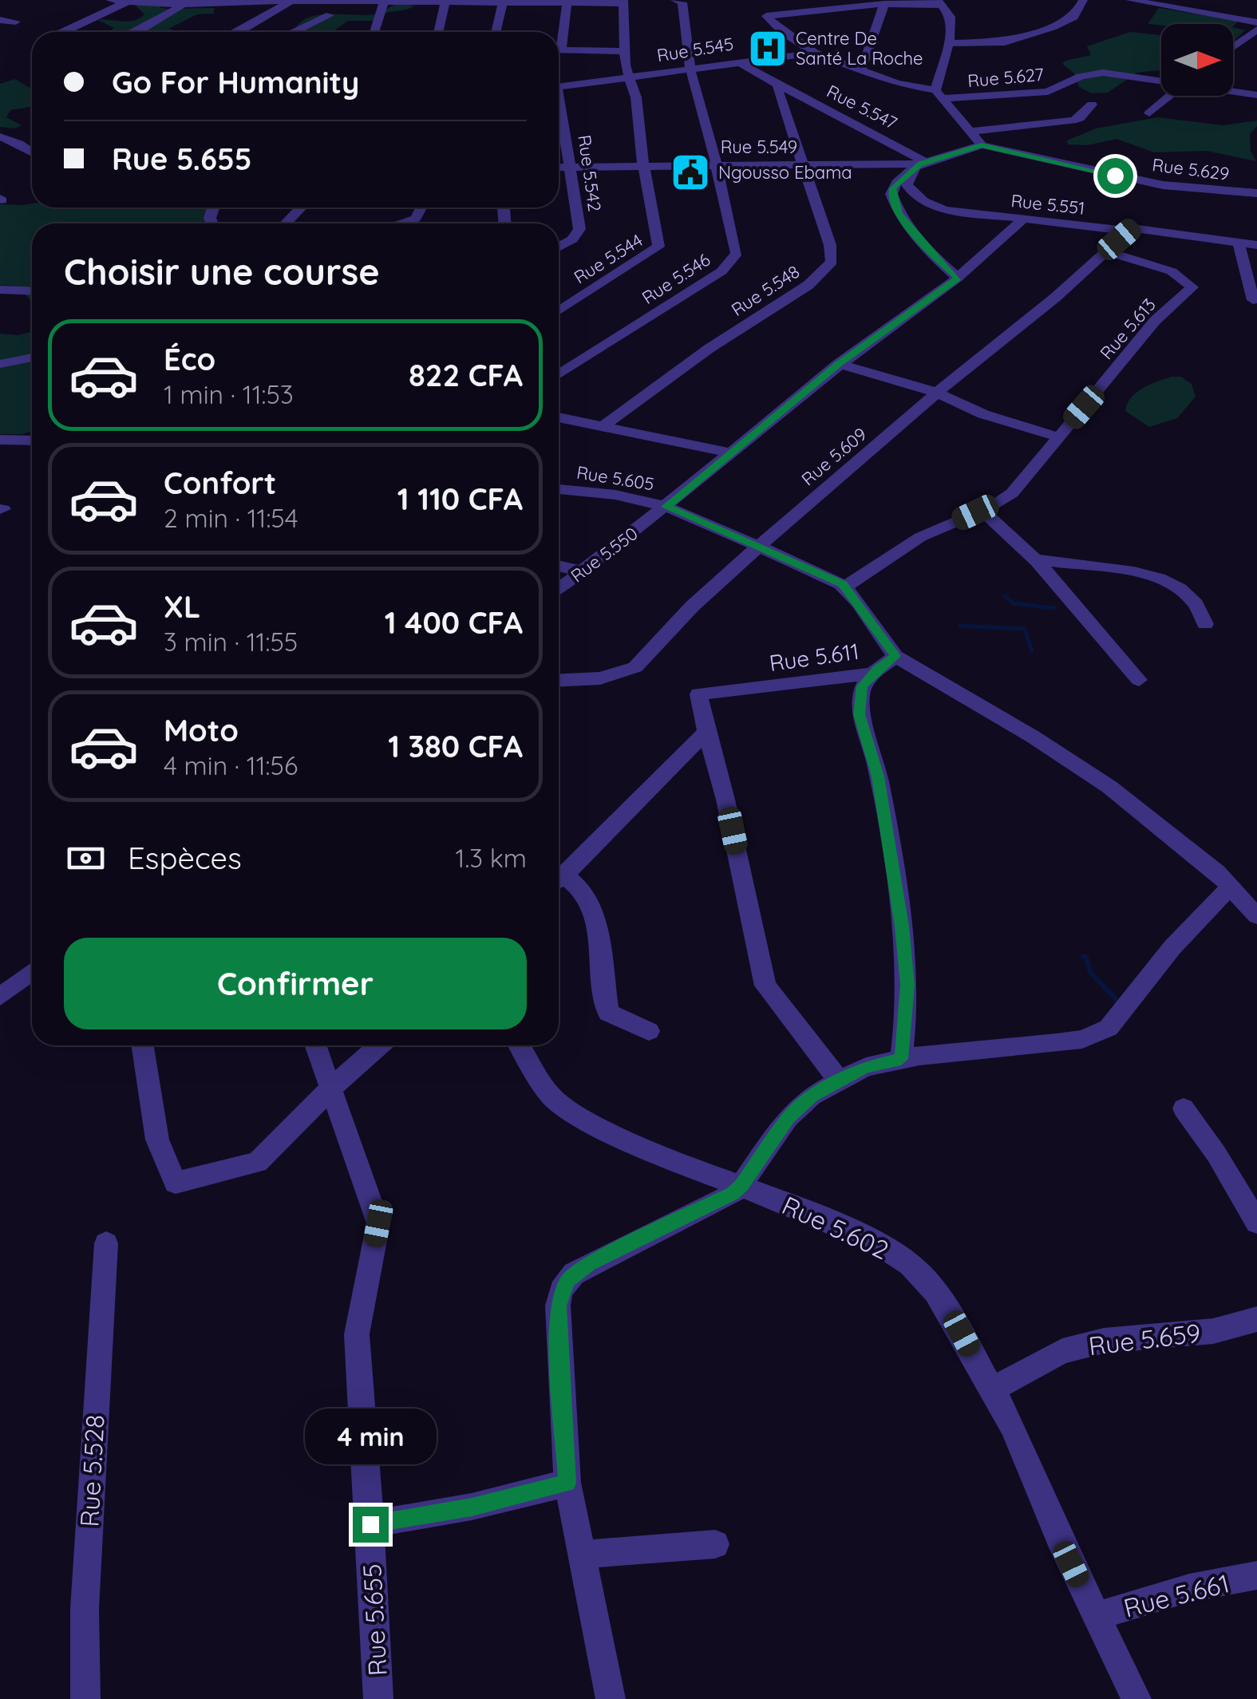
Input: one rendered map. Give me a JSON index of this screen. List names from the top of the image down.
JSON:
{
  "streets": {
    "street": [
      "Rue 5.545",
      "Rue 5.627",
      "Rue 5.547",
      "Rue 5.549",
      "Rue 5.629",
      "Rue 5.542",
      "Rue 5.551",
      "Rue 5.544",
      "Rue 5.546",
      "Rue 5.548",
      "Rue 5.613",
      "Rue 5.609",
      "Rue 5.605",
      "Rue 5.550",
      "Rue 5.611",
      "Rue 5.602",
      "Rue 5.659",
      "Rue 5.528",
      "Rue 5.661",
      "Rue 5.655"
    ]
  },
  "crossings": [
    ["Rue 5.545", "Rue 5.627"],
    ["Rue 5.545", "Rue 5.547"],
    ["Rue 5.545", "Rue 5.544"],
    ["Rue 5.545", "Rue 5.546"],
    ["Rue 5.547", "Rue 5.549"],
    ["Rue 5.547", "Rue 5.551"],
    ["Rue 5.547", "Rue 5.548"],
    ["Rue 5.549", "Rue 5.542"],
    ["Rue 5.549", "Rue 5.551"],
    ["Rue 5.549", "Rue 5.544"],
    ["Rue 5.549", "Rue 5.546"],
    ["Rue 5.549", "Rue 5.548"],
    ["Rue 5.551", "Rue 5.609"],
    ["Rue 5.551", "Rue 5.550"],
    ["Rue 5.613", "Rue 5.609"],
    ["Rue 5.609", "Rue 5.605"],
    ["Rue 5.609", "Rue 5.611"],
    ["Rue 5.605", "Rue 5.550"],
    ["Rue 5.605", "Rue 5.611"],
    ["Rue 5.602", "Rue 5.659"],
    ["Rue 5.602", "Rue 5.661"]
  ],
  "places": {
    "hospital": ["Centre De Santé La Roche"],
    "public building": ["Ngousso Ebama"]
  },
  "north": "right",
  "page": {
    "banner": ["Go For Humanity", "Rue 5.655"],
    "heading": "Choisir une course",
    "list": [
      {
        "name": "Éco",
        "note": "1 min · 11:53",
        "value": "822 CFA"
      },
      {
        "name": "Confort",
        "note": "2 min · 11:54",
        "value": "1 110 CFA"
      },
      {
        "name": "XL",
        "note": "3 min · 11:55",
        "value": "1 400 CFA"
      },
      {
        "name": "Moto",
        "note": "4 min · 11:56",
        "value": "1 380 CFA"
      }
    ],
    "pay": ["Espèces", "1.3 km"],
    "buttons": "Confirmer",
    "bubble": "4 min"
  }
}
